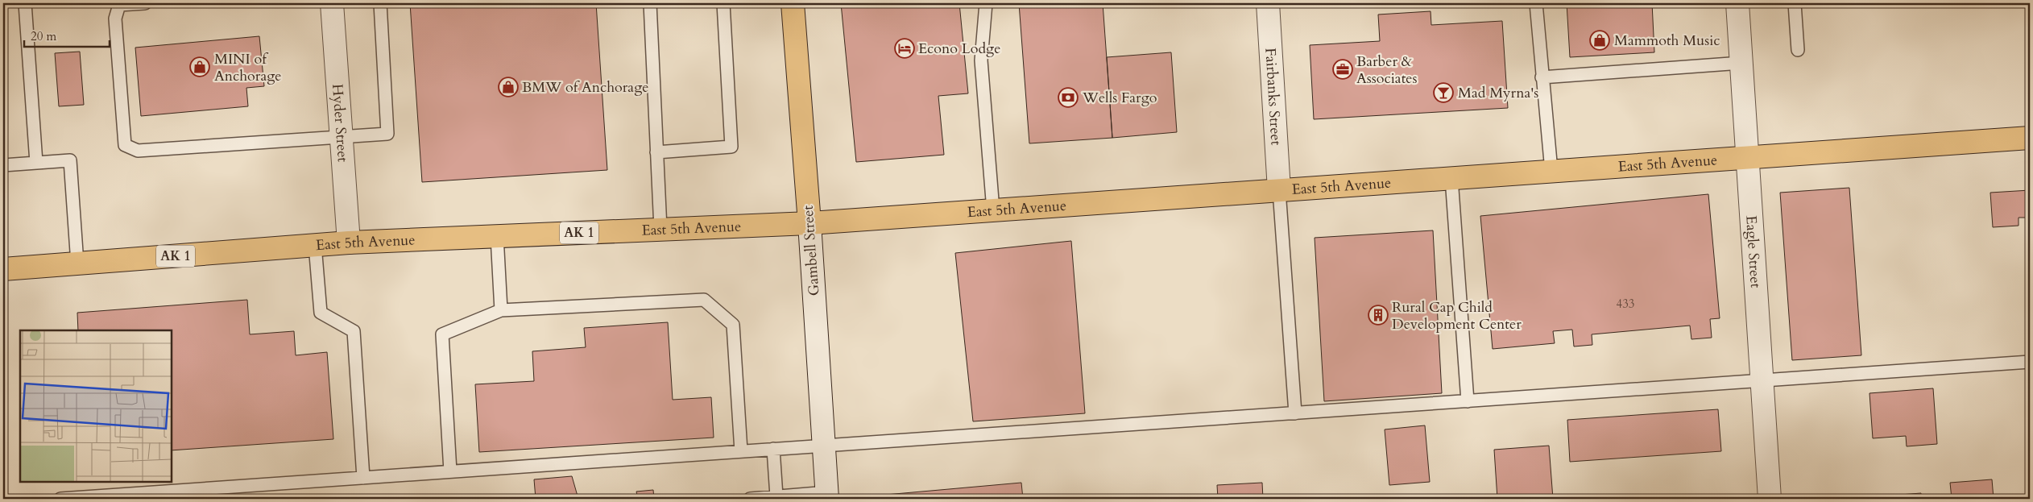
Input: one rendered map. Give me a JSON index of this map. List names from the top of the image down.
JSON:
{
  "streets": {
    "main road": ["East 5th Avenue", "AK 1", "Gambell Street"],
    "street": ["Fairbanks Street", "Hyder Street", "Eagle Street"]
  },
  "crossings": [
    ["Fairbanks Street", "East 5th Avenue"],
    ["Hyder Street", "East 5th Avenue"],
    ["East 5th Avenue", "Gambell Street"],
    ["East 5th Avenue", "Eagle Street"]
  ],
  "places": {
    "shop": ["Mammoth Music", "MINI of Anchorage", "BMW of Anchorage"],
    "hotel": ["Econo Lodge"],
    "office": ["Barber & Associates"],
    "bar": ["Mad Myrna's"],
    "bank": ["Wells Fargo"],
    "building": ["Rural Cap Child Development Center"]
  },
  "house_numbers": ["433"],
  "scale_bar": "20 m"
}
